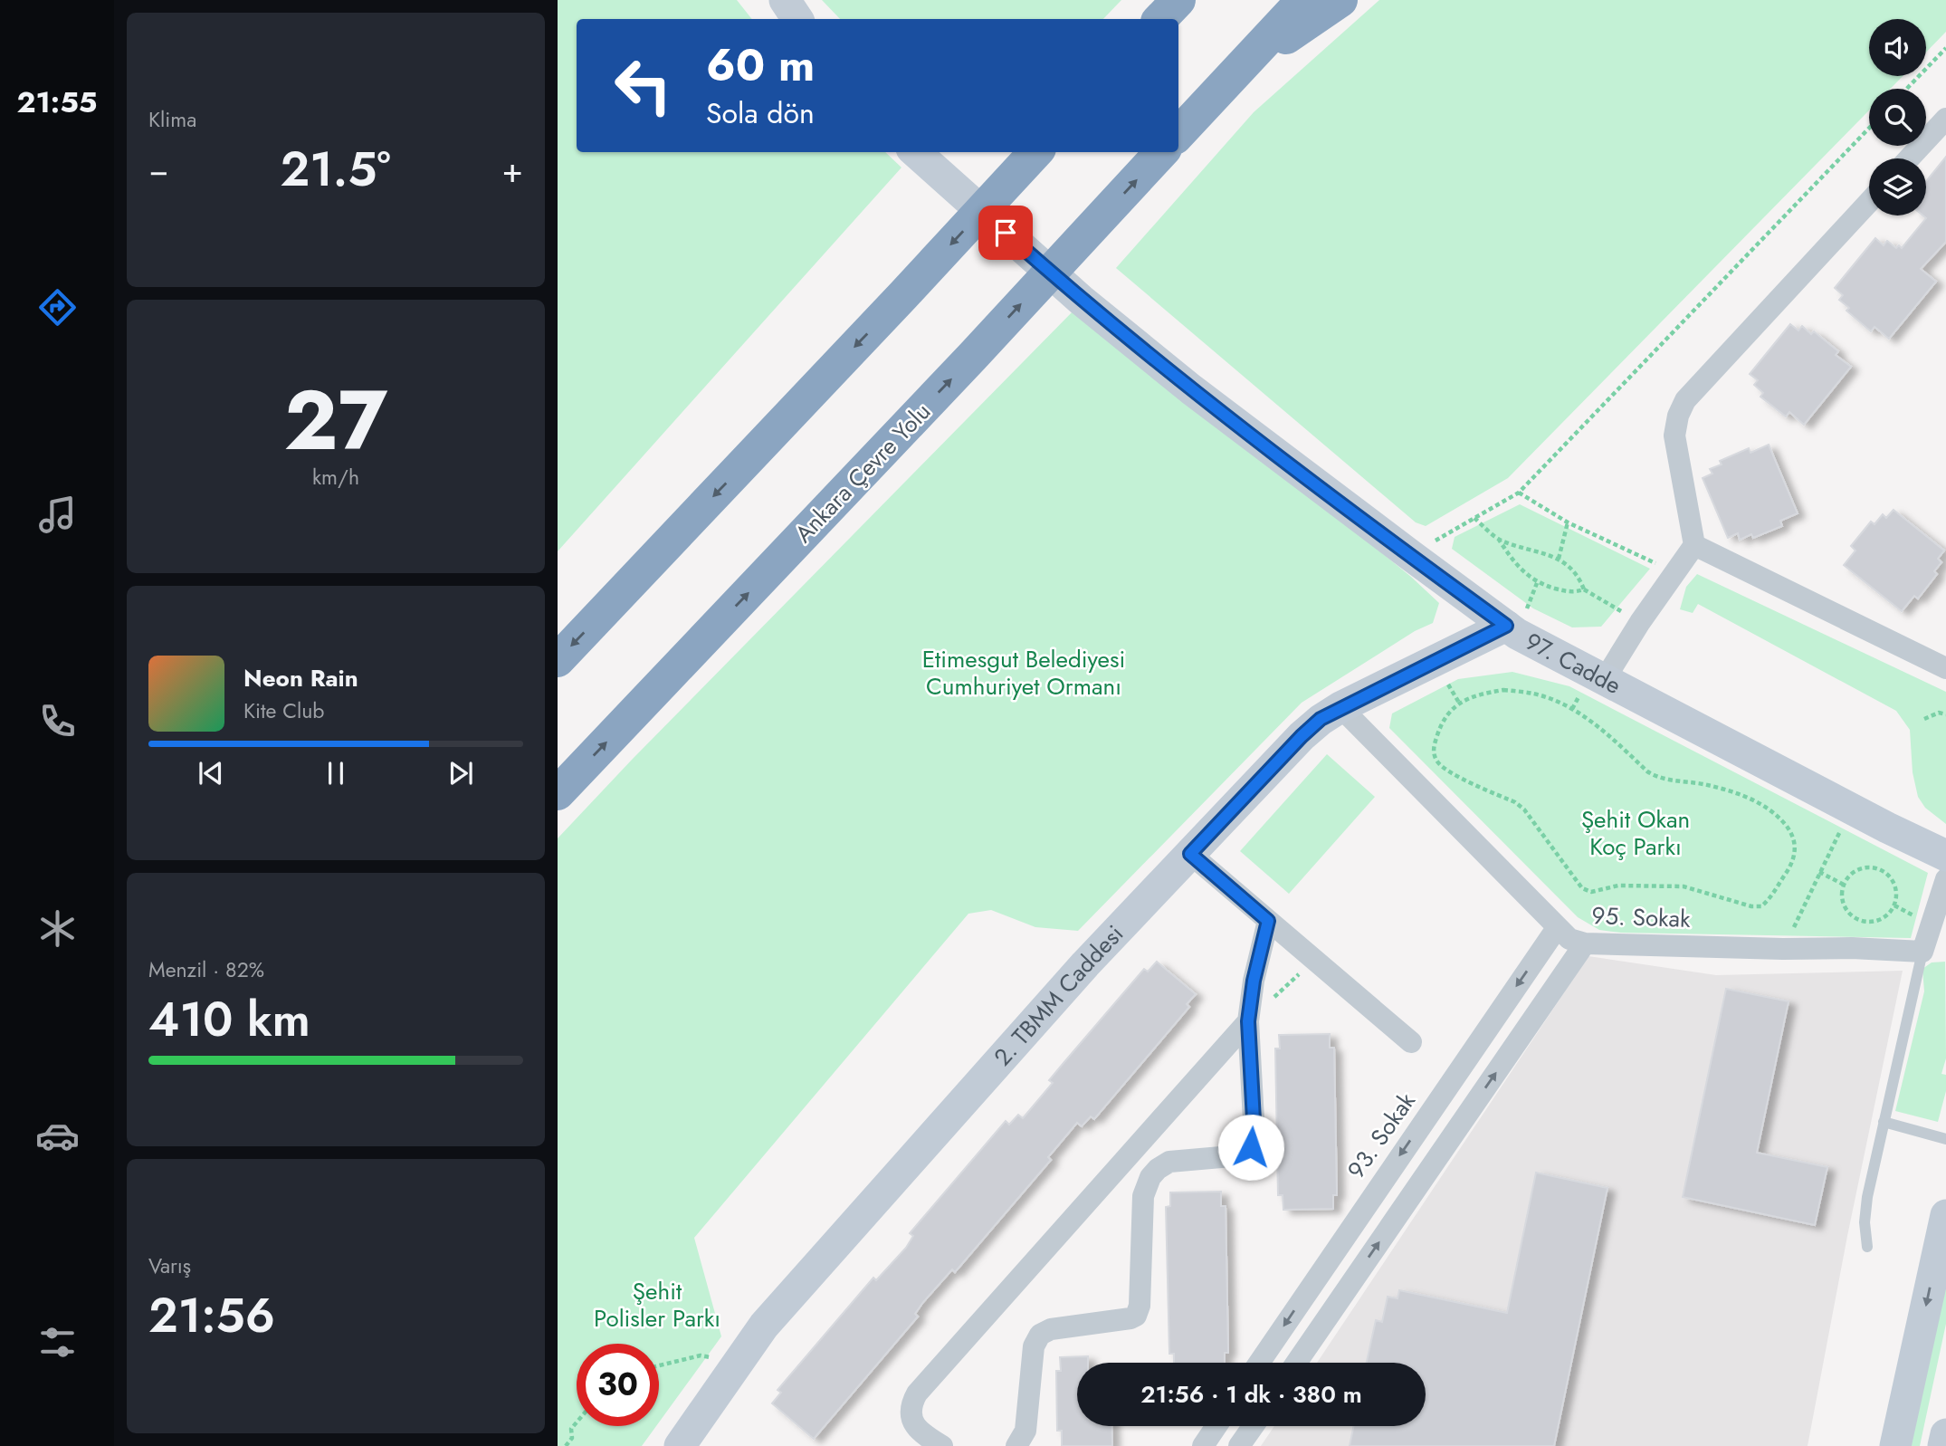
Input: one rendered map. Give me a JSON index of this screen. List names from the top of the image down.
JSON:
{
  "streets": {
    "highway": ["Ankara Çevre Yolu"],
    "street": [
      "97. Cadde",
      "95. Sokak",
      "2. TBMM Caddesi",
      "93. Sokak"
    ]
  },
  "crossings": [
    ["97. Cadde", "2. TBMM Caddesi"],
    ["95. Sokak", "2. TBMM Caddesi"],
    ["95. Sokak", "93. Sokak"]
  ],
  "parks": ["Etimesgut Belediyesi Cumhuriyet Ormanı", "Şehit Okan Koç Parkı", "Şehit Polisler Parkı"],
  "page": {
    "tabs": "21:55",
    "tile": [
      "Klima",
      ["27", "km/h"],
      ["Menzil · 82%", "410 km"],
      ["Varış", "21:56"]
    ],
    "turn": ["60 m", "Sola dön"],
    "heat": ["−", "21.5°", "+"],
    "song": ["Neon Rain", "Kite Club"],
    "limit": "30",
    "trip": "21:56 · 1 dk · 380 m"
  }
}
